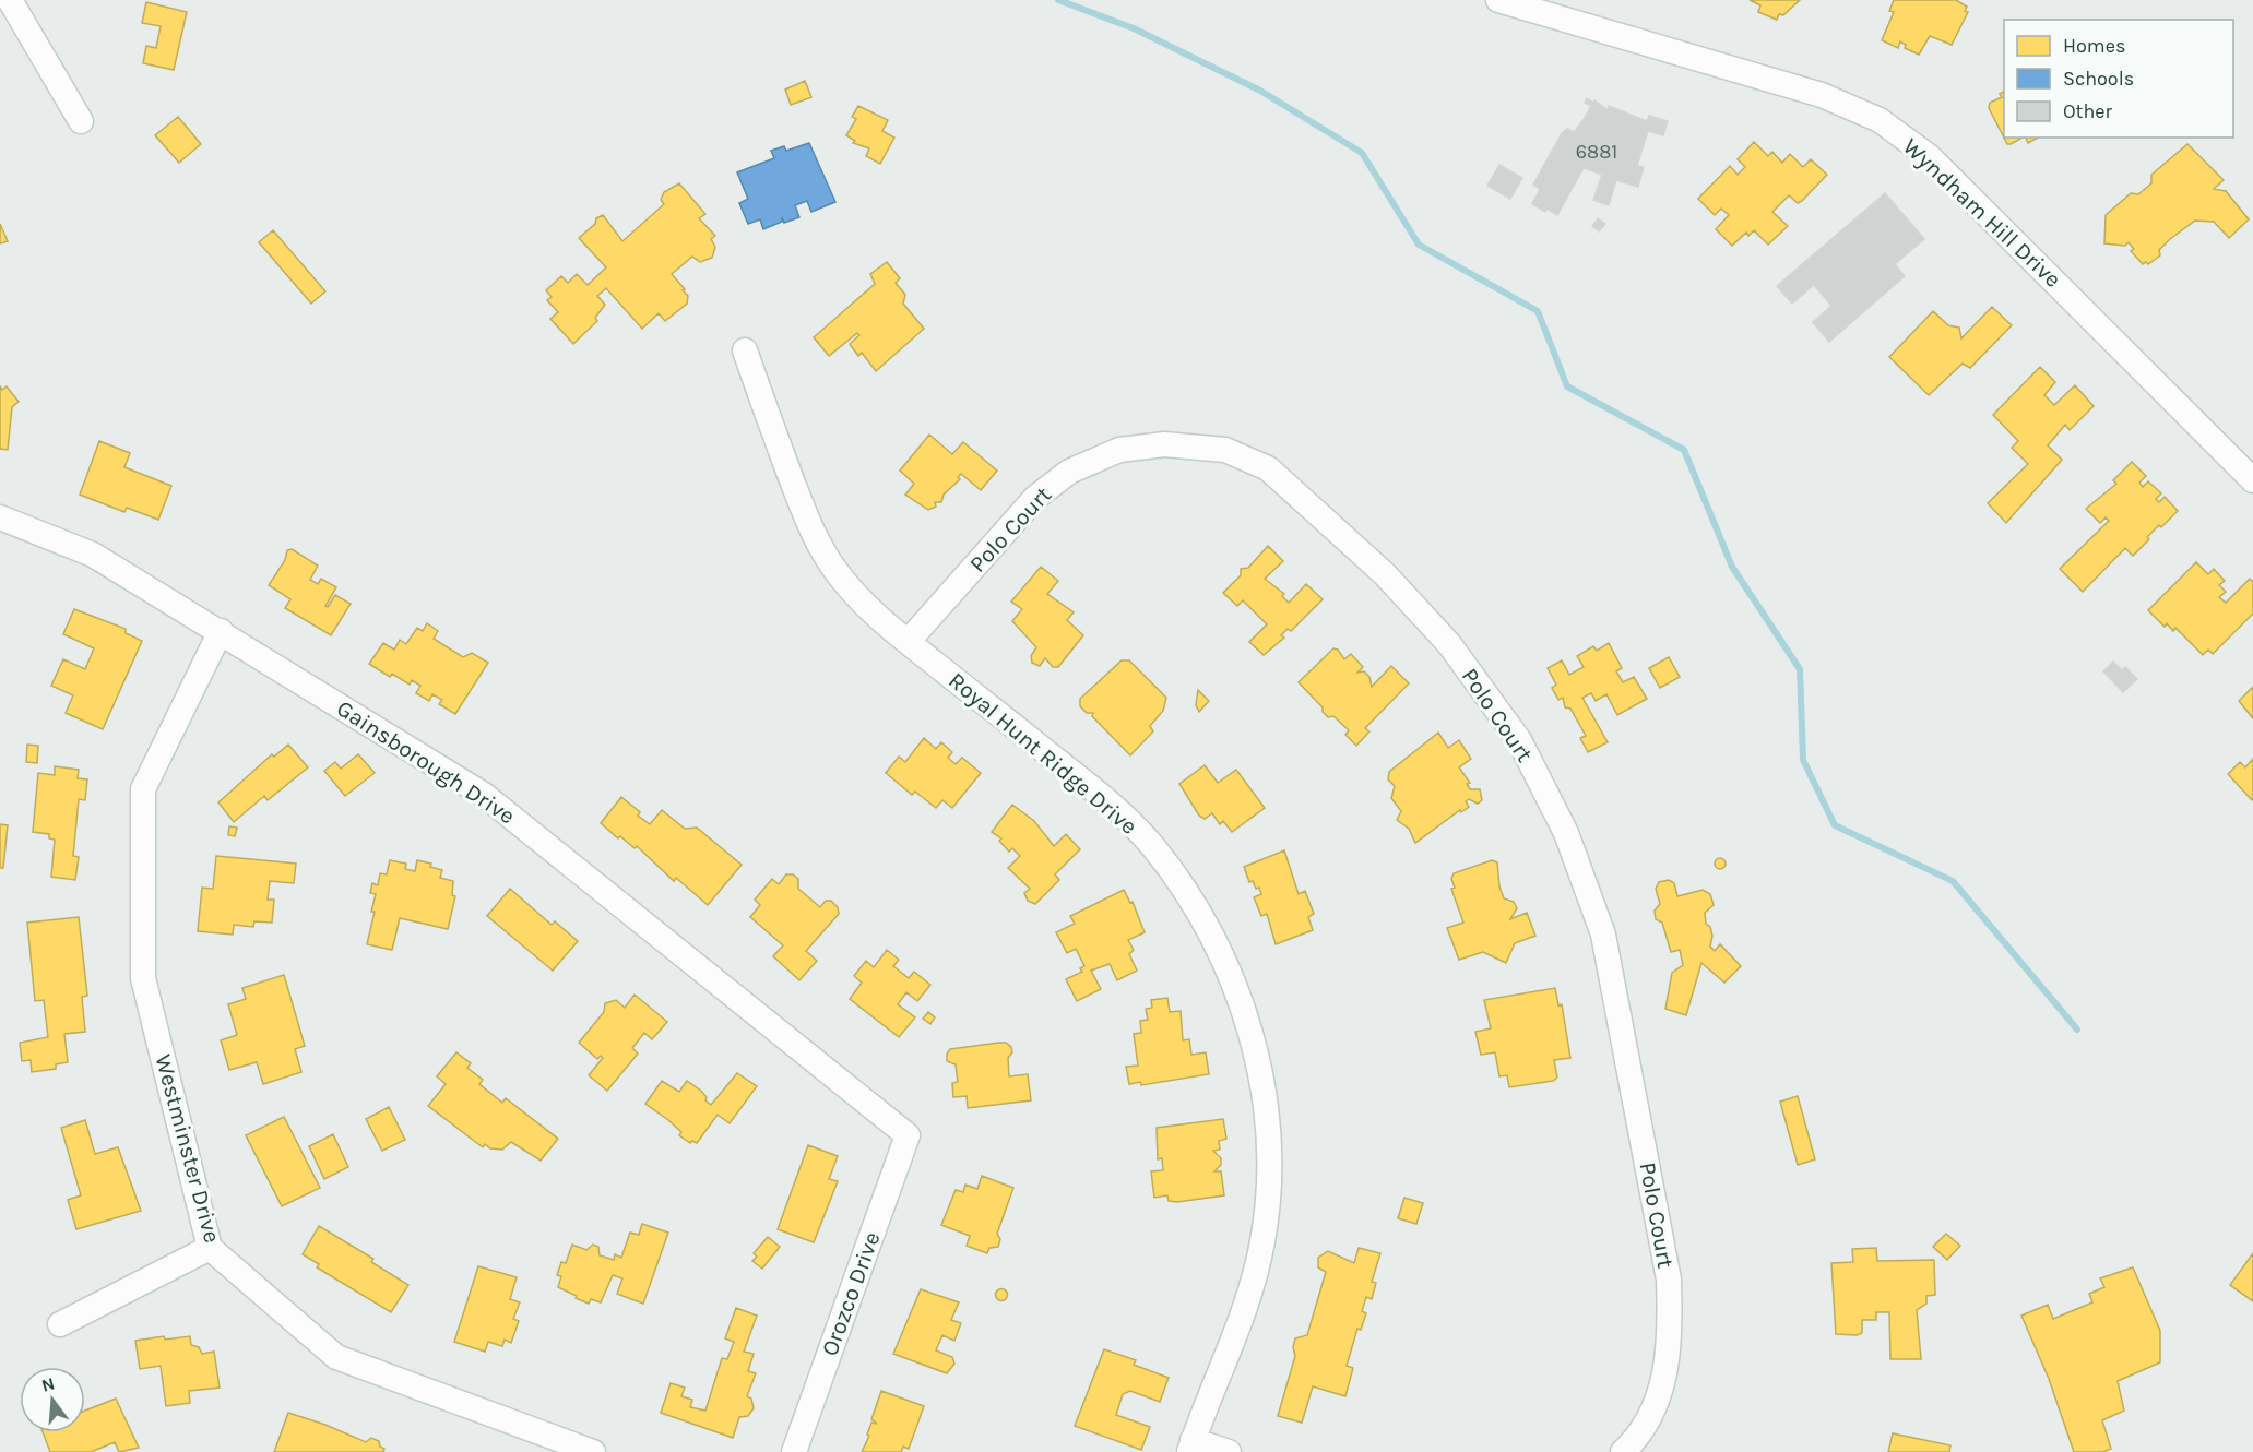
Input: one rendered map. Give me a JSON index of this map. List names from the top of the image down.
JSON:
{
  "streets": {
    "street": [
      "Wyndham Hill Drive",
      "Polo Court",
      "Royal Hunt Ridge Drive",
      "Gainsborough Drive",
      "Westminster Drive",
      "Orozco Drive"
    ]
  },
  "crossings": [
    ["Polo Court", "Royal Hunt Ridge Drive"],
    ["Gainsborough Drive", "Westminster Drive"],
    ["Gainsborough Drive", "Orozco Drive"]
  ],
  "house_numbers": ["6881"],
  "legend": ["Homes", "Schools", "Other"],
  "north": "top"
}
